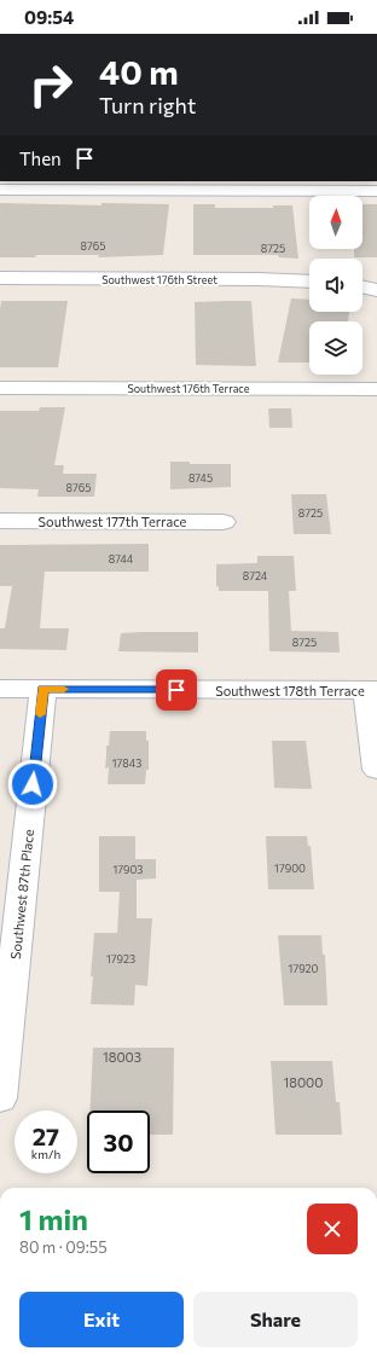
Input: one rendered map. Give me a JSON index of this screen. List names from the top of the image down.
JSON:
{
  "streets": {
    "street": [
      "Southwest 176th Street",
      "Southwest 176th Terrace",
      "Southwest 177th Terrace",
      "Southwest 178th Terrace",
      "Southwest 87th Place"
    ]
  },
  "crossings": [
    ["Southwest 178th Terrace", "Southwest 87th Place"]
  ],
  "house_numbers": [
    "8765",
    "8725",
    "8745",
    "8765",
    "8725",
    "8744",
    "8724",
    "8725",
    "17843",
    "17900",
    "17903",
    "17923",
    "17920",
    "18003",
    "18000"
  ],
  "north": "top",
  "page": {
    "status": "09:54",
    "turn": ["40 m", "Turn right"],
    "then": "Then",
    "speed": "27 km/h",
    "limit": "30",
    "heading": ["1 min", "80 m · 09:55"],
    "buttons": ["Exit", "Share"]
  }
}
